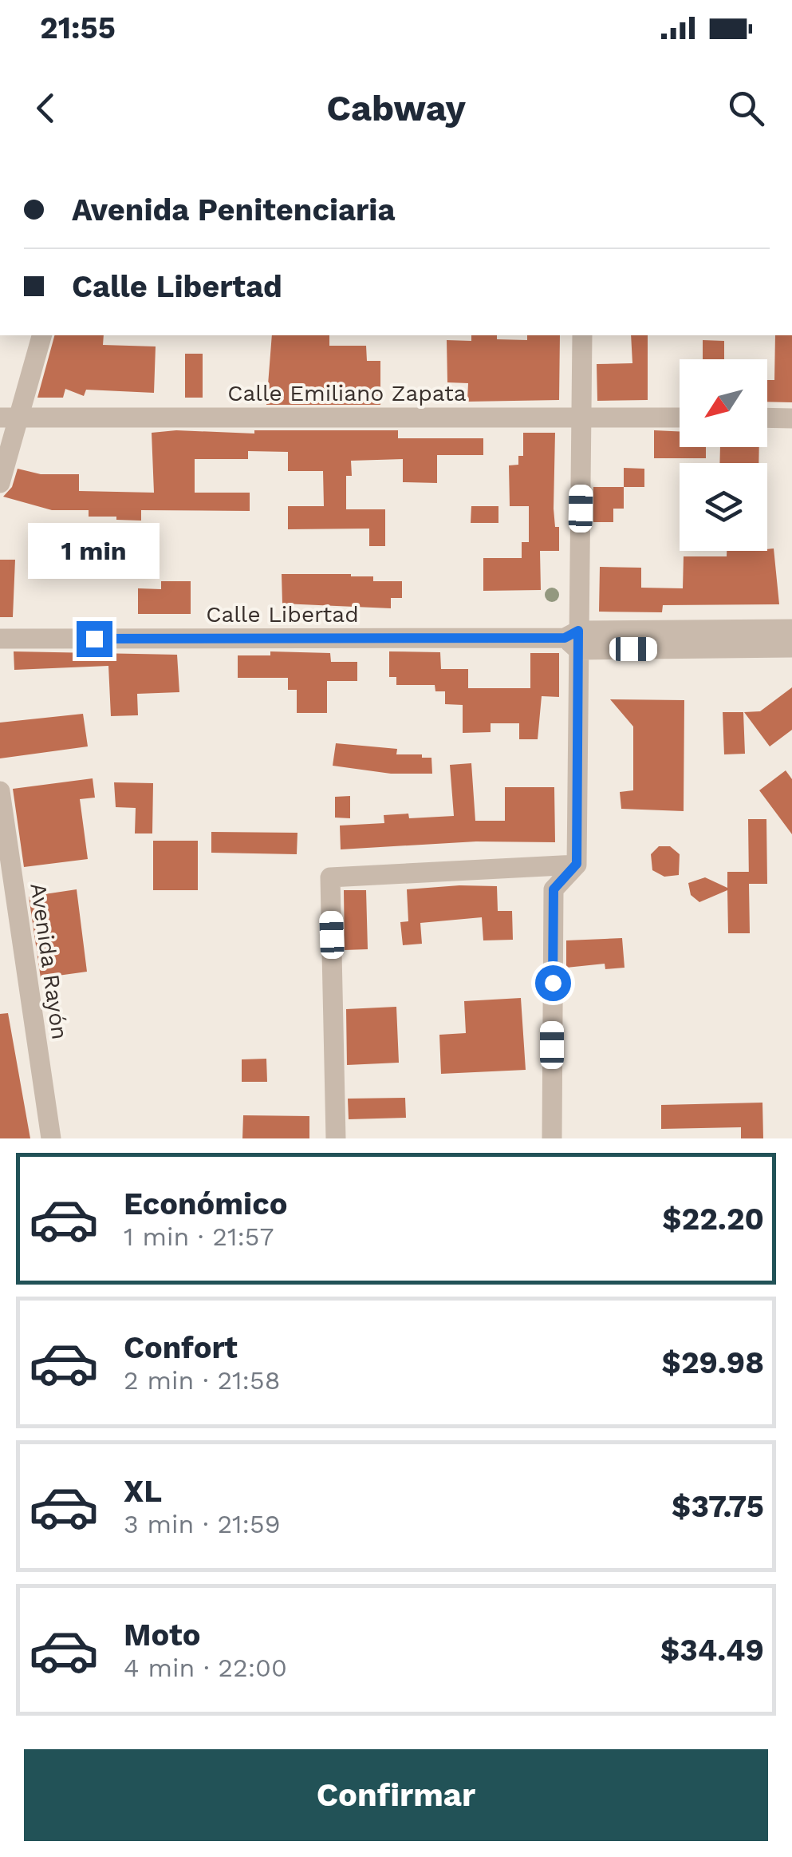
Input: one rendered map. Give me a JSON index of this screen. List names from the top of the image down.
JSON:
{
  "streets": {
    "street": ["Calle Emiliano Zapata", "Calle Libertad", "Avenida Rayón"]
  },
  "north": "bottom left",
  "page": {
    "status": "21:55",
    "header": "Cabway",
    "banner": ["Avenida Penitenciaria", "Calle Libertad"],
    "bubble": "1 min",
    "list": [
      {
        "name": "Económico",
        "note": "1 min · 21:57",
        "value": "$22.20"
      },
      {
        "name": "Confort",
        "note": "2 min · 21:58",
        "value": "$29.98"
      },
      {
        "name": "XL",
        "note": "3 min · 21:59",
        "value": "$37.75"
      },
      {
        "name": "Moto",
        "note": "4 min · 22:00",
        "value": "$34.49"
      }
    ],
    "buttons": "Confirmar"
  }
}
